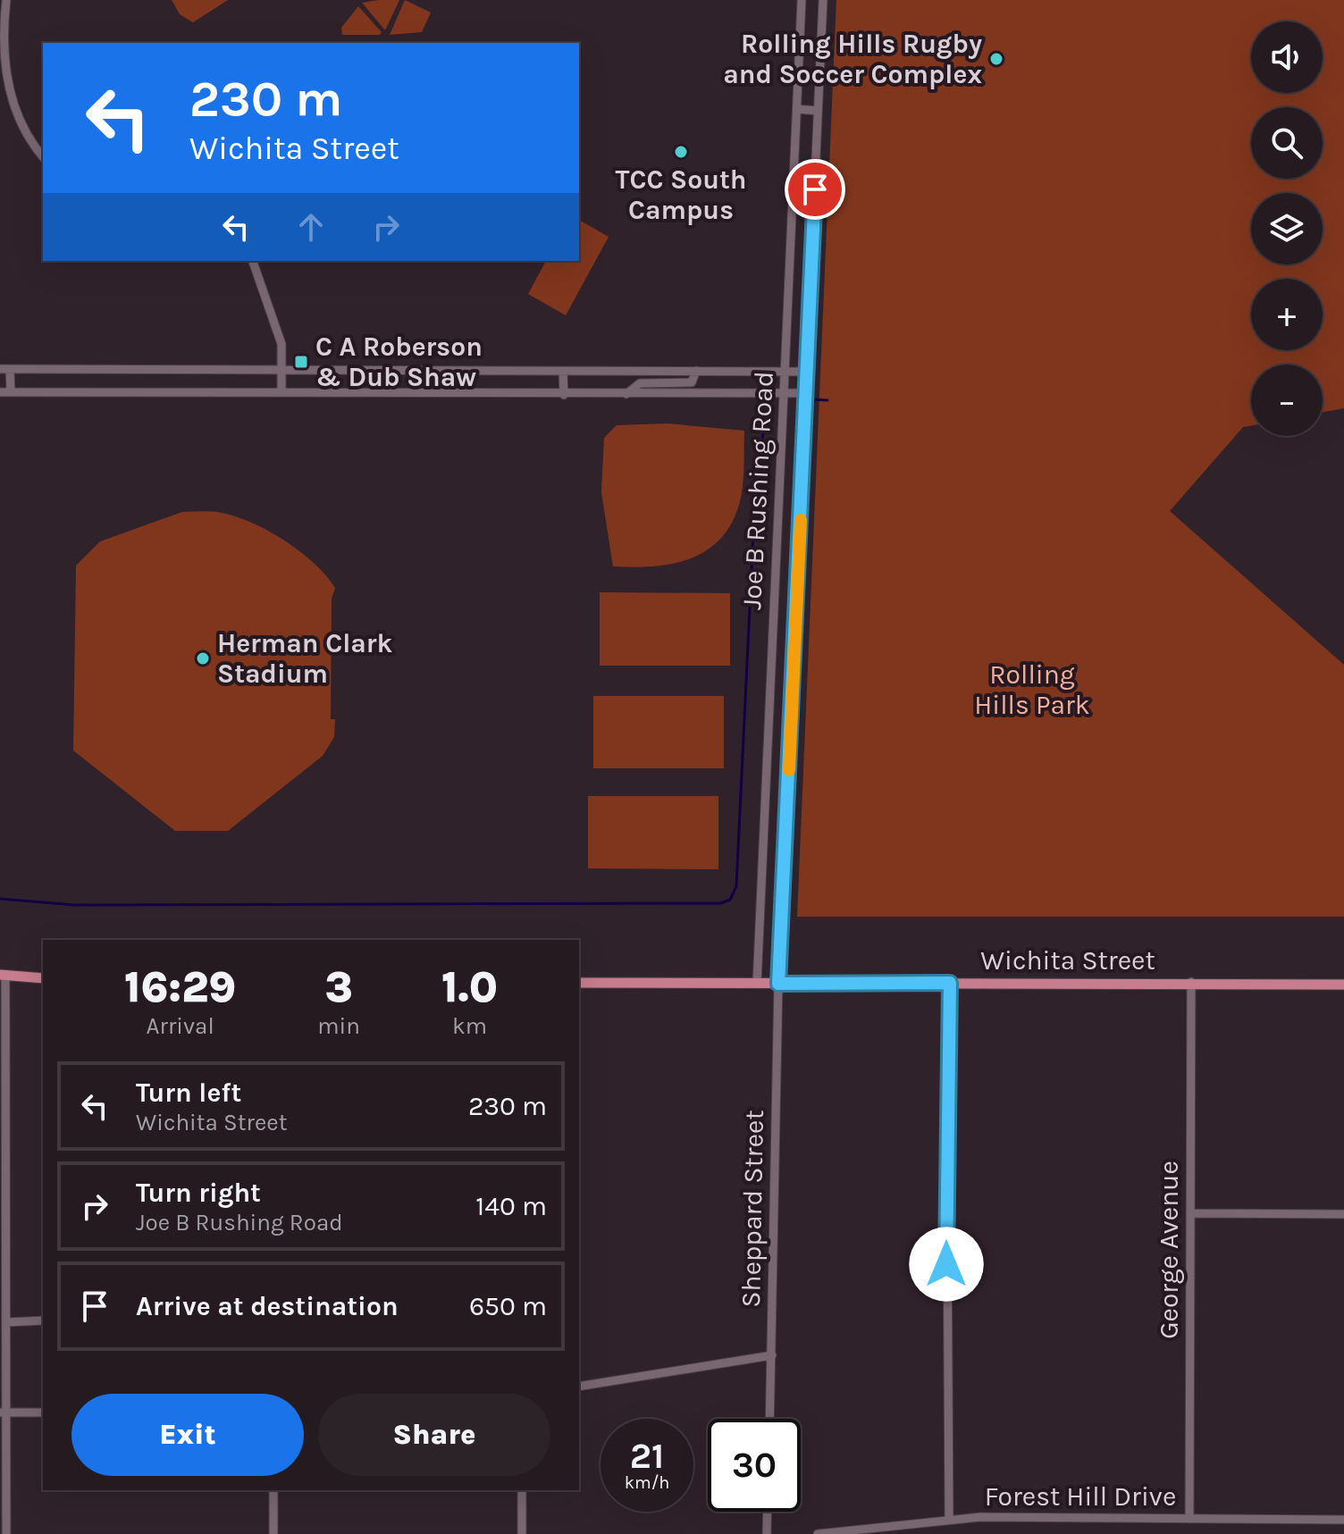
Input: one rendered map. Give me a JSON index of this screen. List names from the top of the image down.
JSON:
{
  "streets": {
    "main road": ["Wichita Street"],
    "street": [
      "Joe B Rushing Road",
      "Sheppard Street",
      "George Avenue",
      "Forest Hill Drive"
    ]
  },
  "crossings": [
    ["Joe B Rushing Road", "Wichita Street"],
    ["Joe B Rushing Road", "Sheppard Street"],
    ["Wichita Street", "Sheppard Street"],
    ["Wichita Street", "George Avenue"],
    ["George Avenue", "Forest Hill Drive"]
  ],
  "parks": ["Rolling Hills Park"],
  "places": {
    "other": ["Rolling Hills Rugby and Soccer Complex", "TCC South Campus", "Herman Clark Stadium"],
    "transit": ["C A Roberson & Dub Shaw"]
  },
  "page": {
    "map_buttons": ["+", "−"],
    "turn": ["230 m", "Wichita Street"],
    "eta": [
      "16:29",
      "Arrival",
      "3",
      "min",
      "1.0",
      "km"
    ],
    "list": [
      {
        "name": "Turn left",
        "note": "Wichita Street",
        "value": "230 m"
      },
      {
        "name": "Turn right",
        "note": "Joe B Rushing Road",
        "value": "140 m"
      },
      {
        "name": "Arrive at destination",
        "value": "650 m"
      }
    ],
    "buttons": ["Exit", "Share"],
    "speed": "21 km/h",
    "limit": "30"
  }
}
